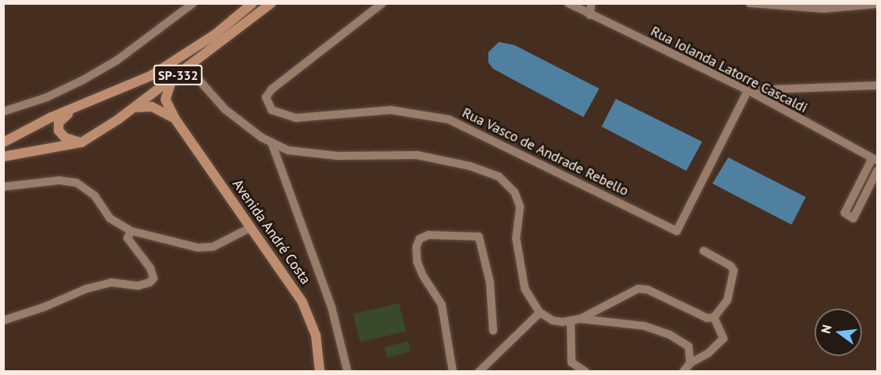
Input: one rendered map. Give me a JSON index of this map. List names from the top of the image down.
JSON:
{
  "streets": {
    "main road": ["SP-332", "Avenida André Costa"],
    "street": ["Rua Iolanda Latorre Cascaldi", "Rua Vasco de Andrade Rebello"]
  },
  "crossings": [
    ["Rua Iolanda Latorre Cascaldi", "Rua Vasco de Andrade Rebello"],
    ["SP-332", "Avenida André Costa"]
  ],
  "north": "left"
}
